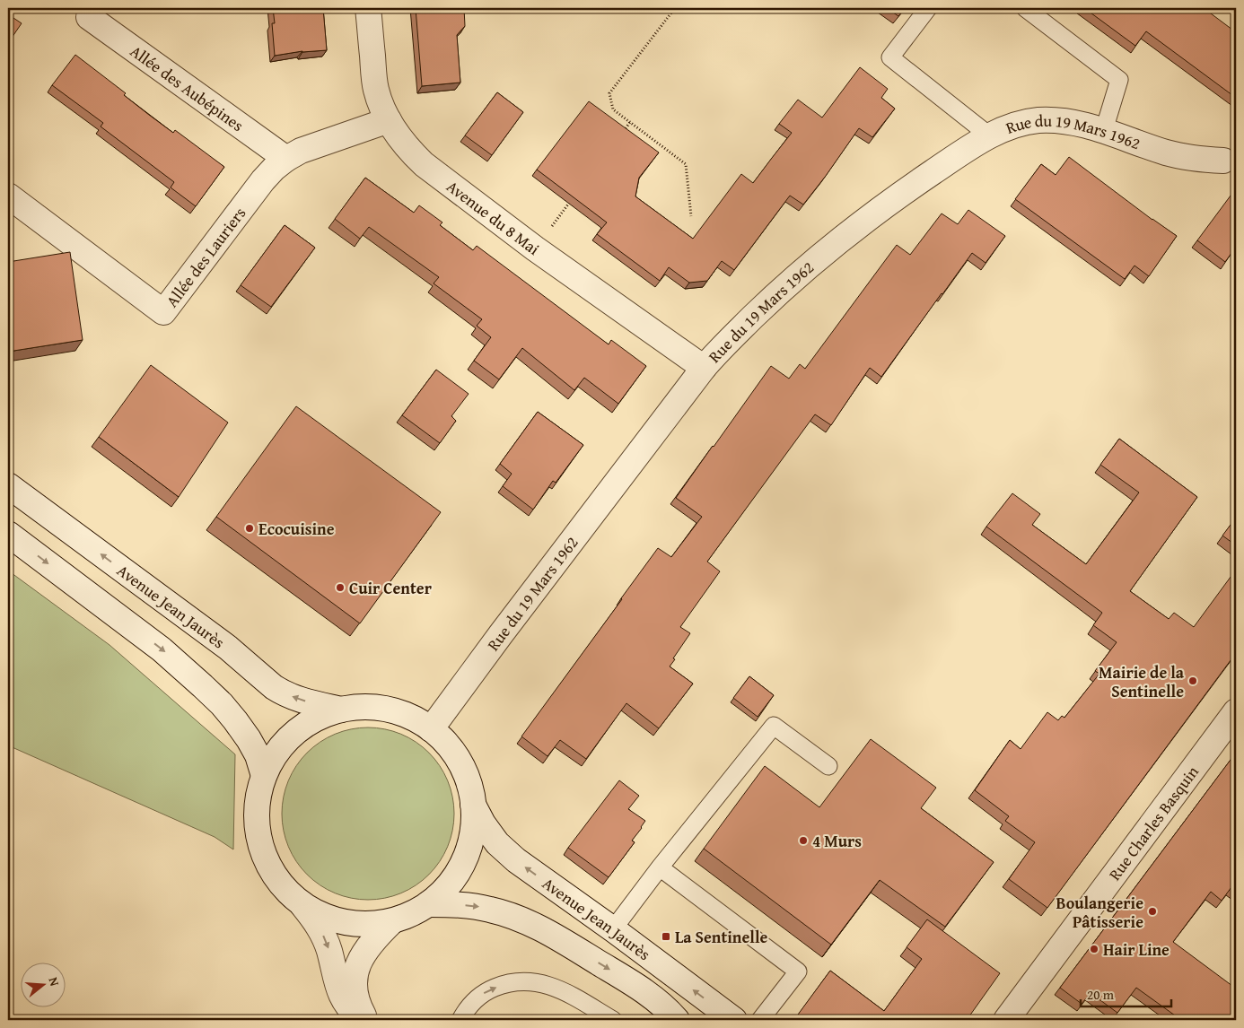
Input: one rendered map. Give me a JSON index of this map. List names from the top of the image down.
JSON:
{
  "streets": {
    "street": [
      "Allée des Aubépines",
      "Rue du 19 Mars 1962",
      "Avenue du 8 Mai",
      "Allée des Lauriers",
      "Avenue Jean Jaurès",
      "Rue Charles Basquin"
    ]
  },
  "crossings": [
    ["Allée des Aubépines", "Allée des Lauriers"],
    ["Rue du 19 Mars 1962", "Avenue du 8 Mai"],
    ["Avenue du 8 Mai", "Allée des Lauriers"]
  ],
  "places": {
    "other": [
      "Ecocuisine",
      "Cuir Center",
      "Mairie de la Sentinelle",
      "4 Murs",
      "Boulangerie Pâtisserie",
      "Hair Line"
    ],
    "transit": ["La Sentinelle"]
  },
  "scale_bar": "20 m",
  "north": "right"
}
